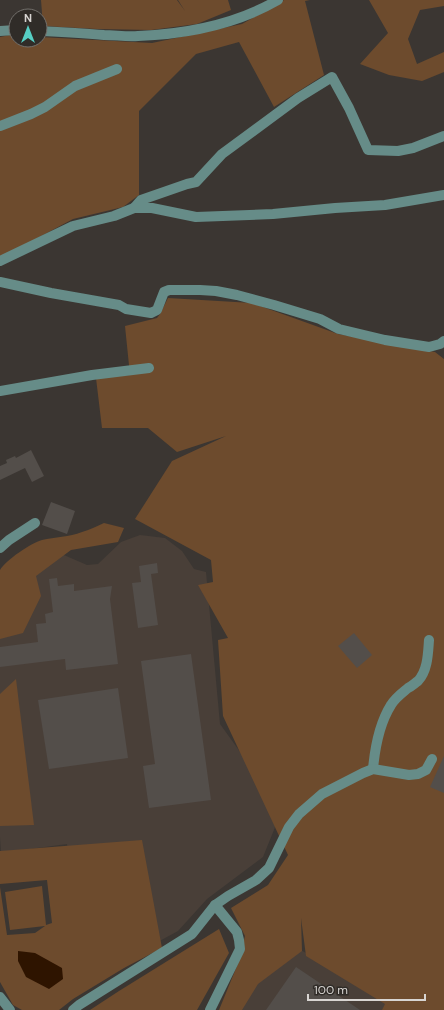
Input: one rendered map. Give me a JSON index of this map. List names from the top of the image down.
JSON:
{
  "scale_bar": "100 m",
  "north": "top"
}
